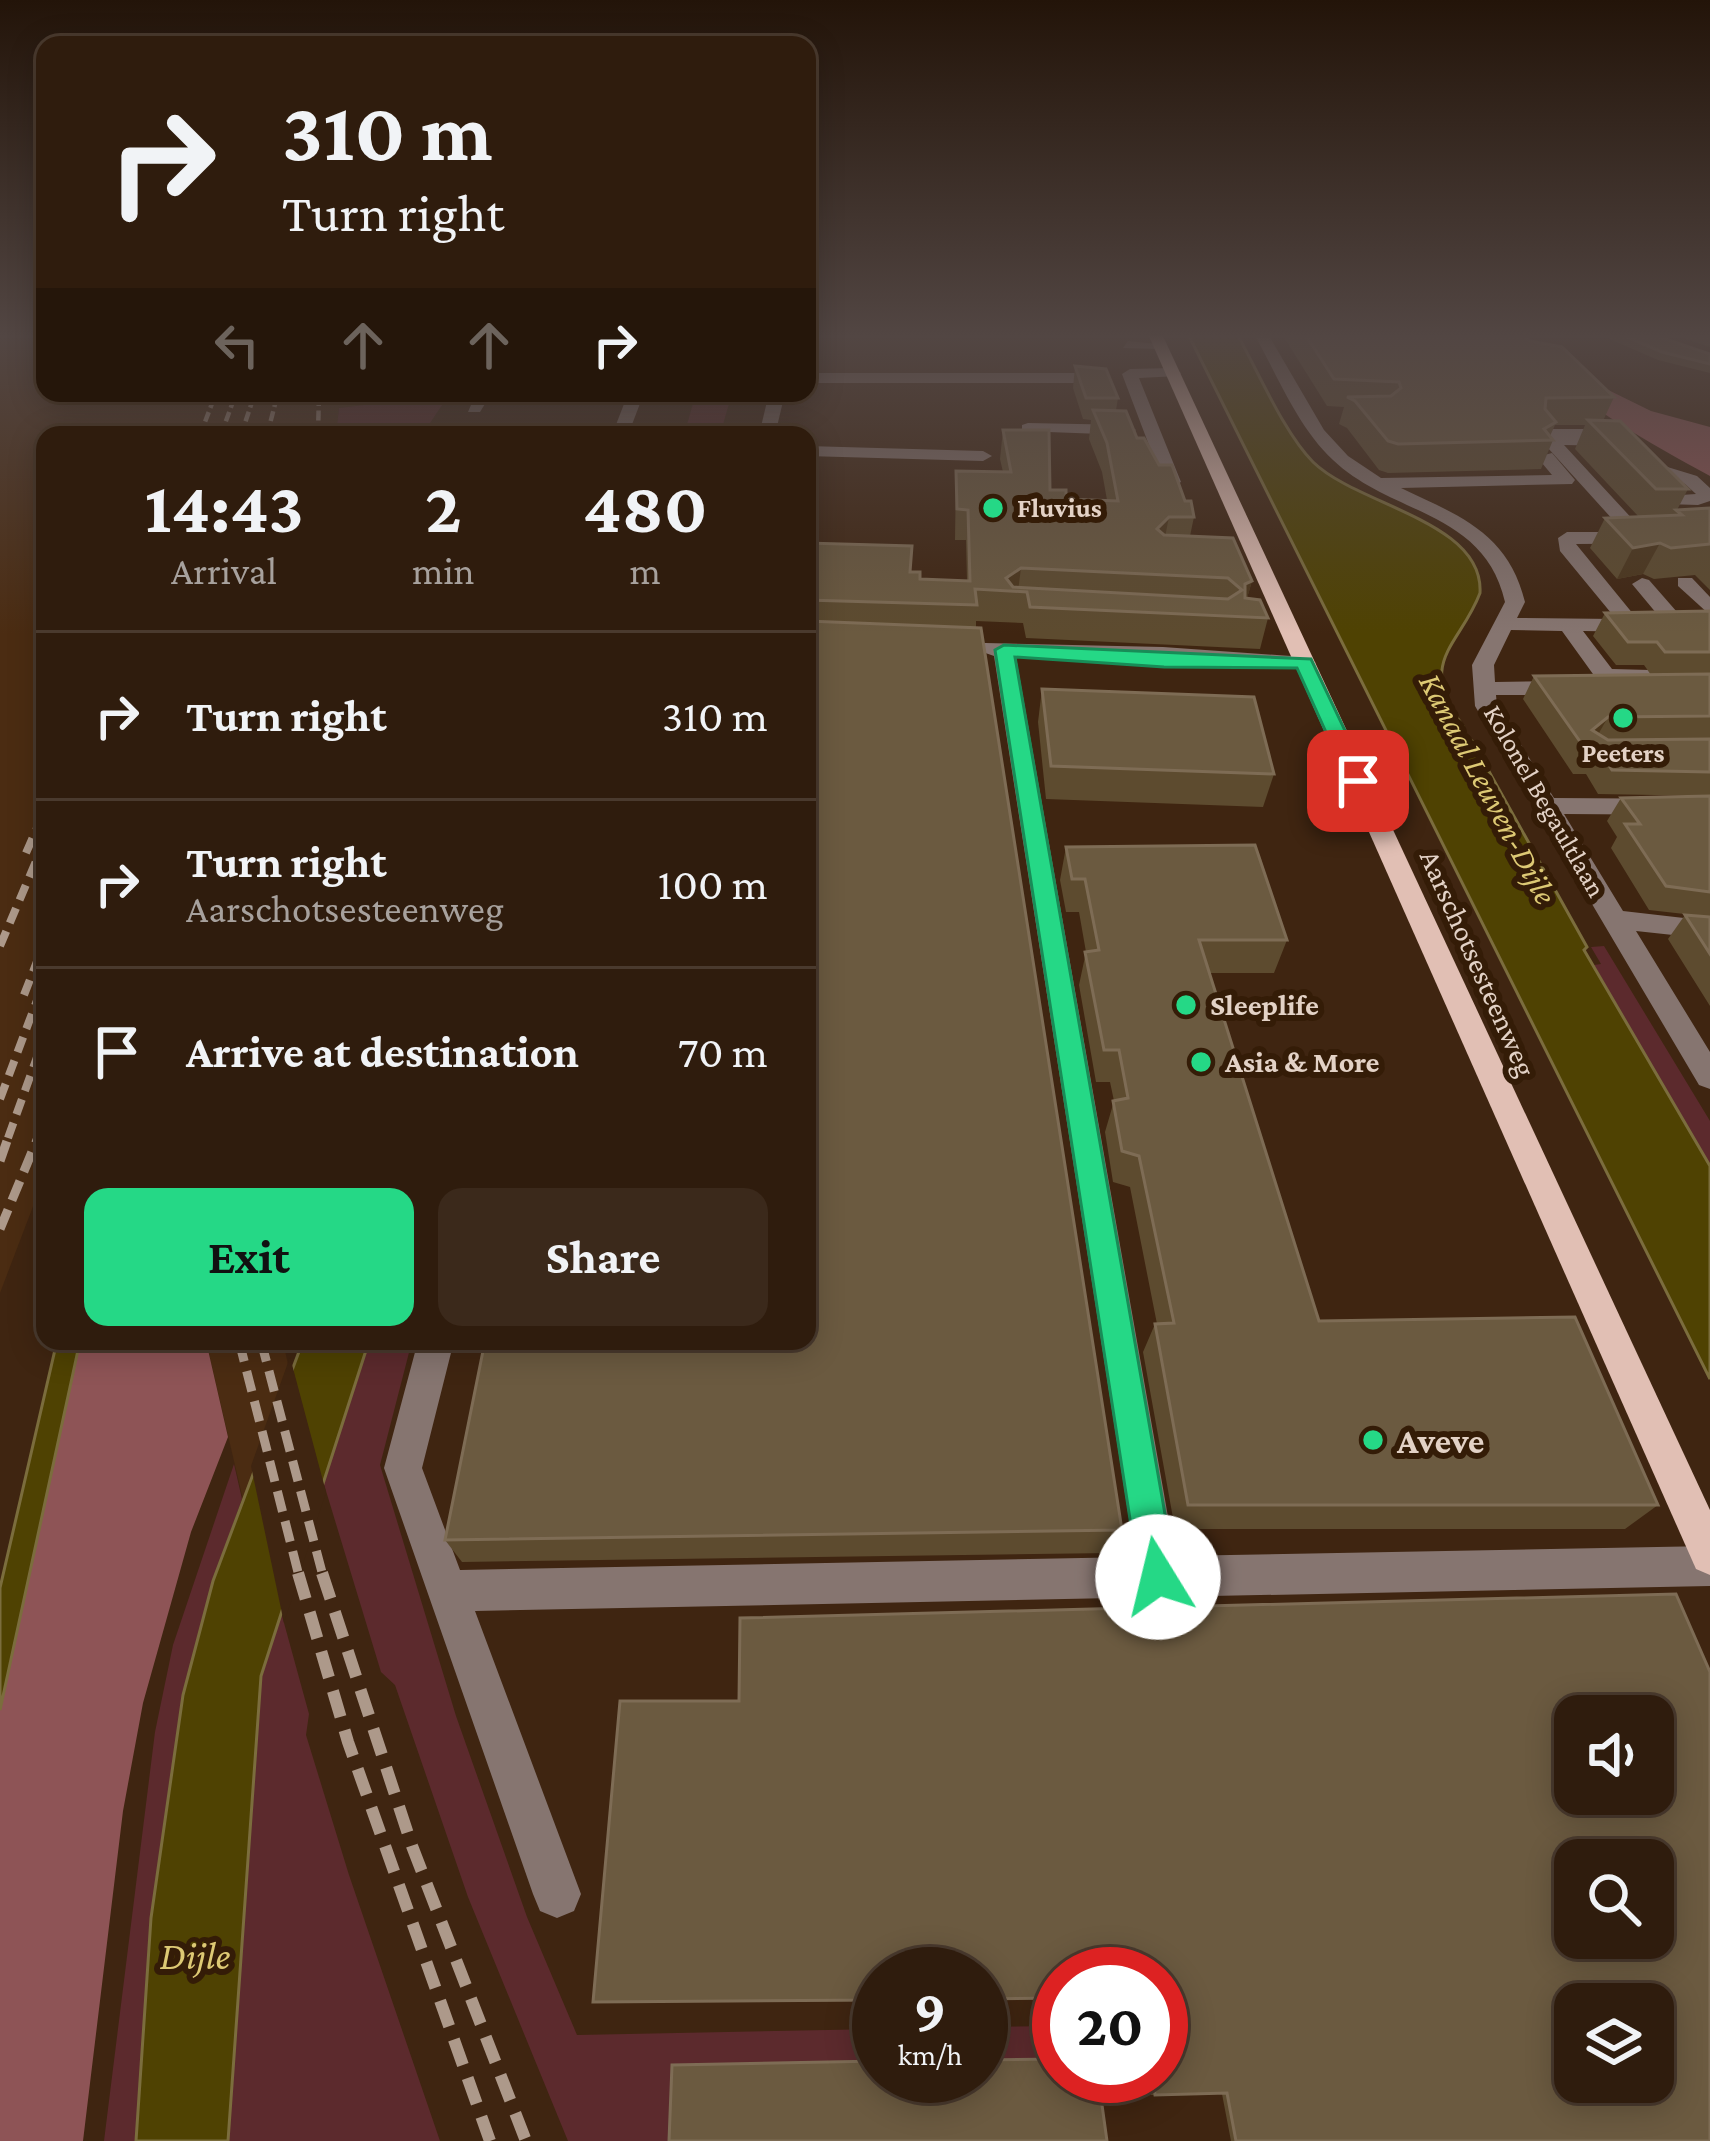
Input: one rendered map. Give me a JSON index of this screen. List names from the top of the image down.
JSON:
{
  "streets": {
    "main road": ["Aarschotsesteenweg"],
    "street": ["Kolonel Begaultlaan"]
  },
  "water": ["Kanaal Leuven-Dijle", "Dijle"],
  "places": [
    "Fluvius",
    "Peeters",
    "Sleeplife",
    "Asia & More",
    "Aveve"
  ],
  "page": {
    "turn": ["310 m", "Turn right"],
    "eta": [
      "14:43",
      "Arrival",
      "2",
      "min",
      "480",
      "m"
    ],
    "list": [
      {
        "name": "Turn right",
        "value": "310 m"
      },
      {
        "name": "Turn right",
        "note": "Aarschotsesteenweg",
        "value": "100 m"
      },
      {
        "name": "Arrive at destination",
        "value": "70 m"
      }
    ],
    "buttons": ["Exit", "Share"],
    "speed": "9 km/h",
    "limit": "20"
  }
}
